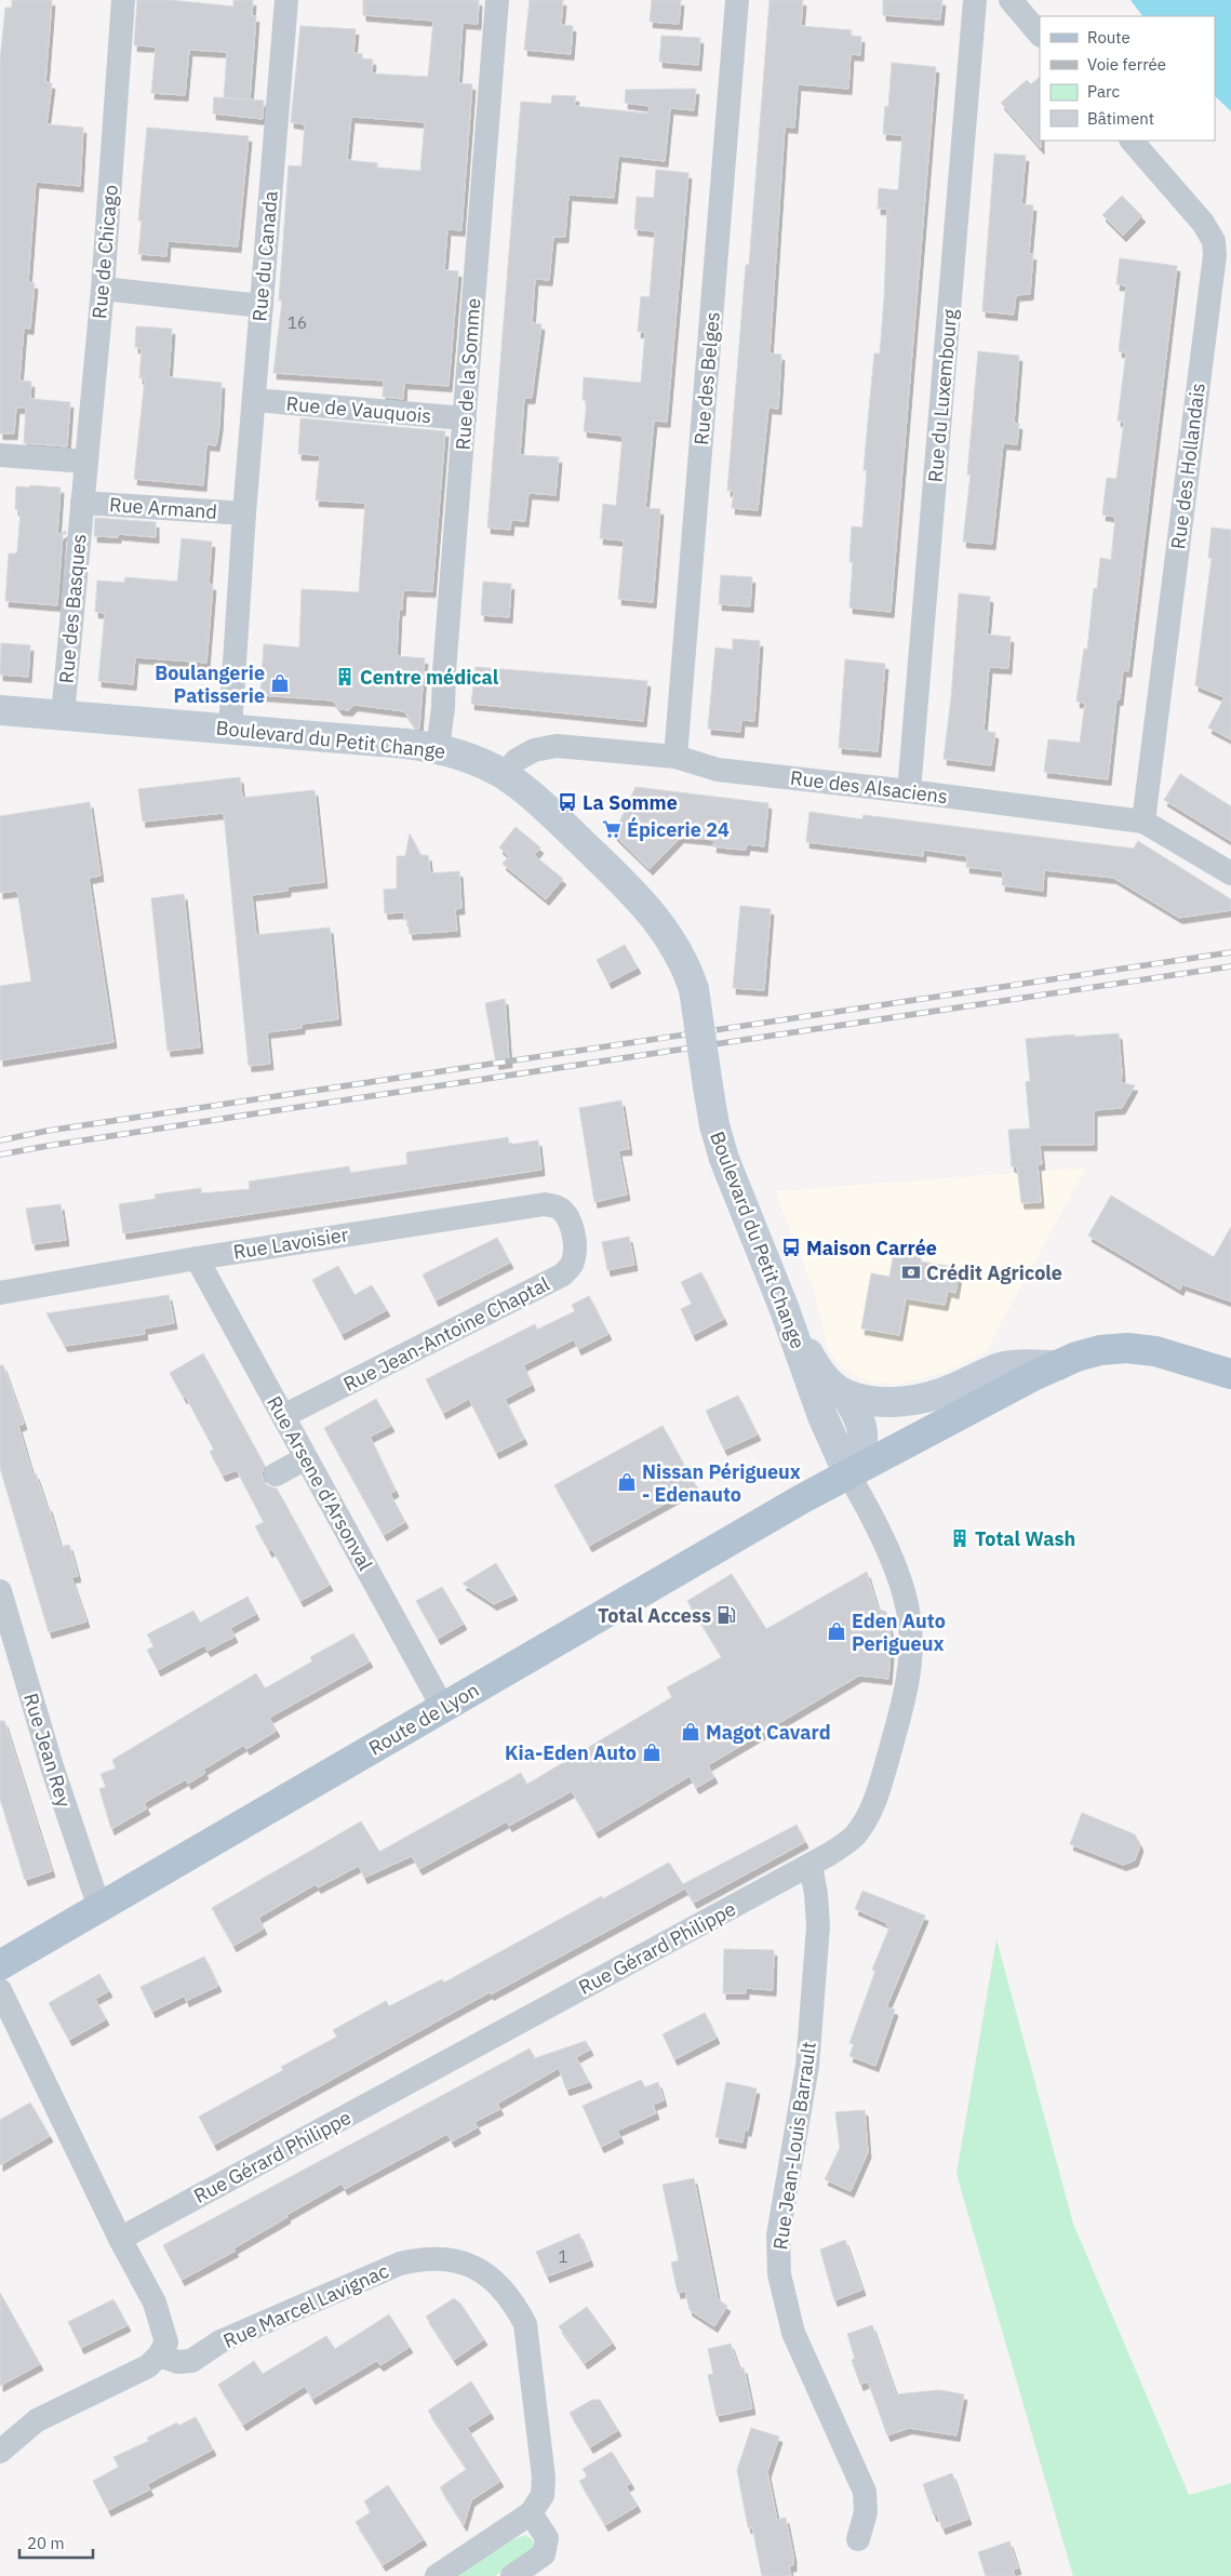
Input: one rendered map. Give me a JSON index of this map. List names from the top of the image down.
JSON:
{
  "streets": {
    "main road": ["Boulevard du Petit Change", "Route de Lyon"],
    "street": [
      "Rue de Chicago",
      "Rue du Canada",
      "Rue de la Somme",
      "Rue des Belges",
      "Rue du Luxembourg",
      "Rue de Vauquois",
      "Rue des Hollandais",
      "Rue Armand",
      "Rue des Basques",
      "Rue des Alsaciens",
      "Rue Lavoisier",
      "Rue Jean-Antoine Chaptal",
      "Rue Arsene d'Arsonval",
      "Rue Jean Rey",
      "Rue Gérard Philippe",
      "Rue Jean-Louis Barrault",
      "Rue Marcel Lavignac"
    ]
  },
  "crossings": [
    ["Rue de Chicago", "Rue Armand"],
    ["Rue de Chicago", "Rue des Basques"],
    ["Rue du Canada", "Rue de Vauquois"],
    ["Rue du Canada", "Rue Armand"],
    ["Rue du Canada", "Boulevard du Petit Change"],
    ["Rue de la Somme", "Rue de Vauquois"],
    ["Rue de la Somme", "Boulevard du Petit Change"],
    ["Rue des Belges", "Rue des Alsaciens"],
    ["Rue du Luxembourg", "Rue des Alsaciens"],
    ["Rue des Hollandais", "Rue des Alsaciens"],
    ["Rue Armand", "Rue des Basques"],
    ["Rue des Basques", "Boulevard du Petit Change"],
    ["Boulevard du Petit Change", "Rue des Alsaciens"],
    ["Boulevard du Petit Change", "Route de Lyon"],
    ["Boulevard du Petit Change", "Rue Gérard Philippe"],
    ["Rue Lavoisier", "Rue Jean-Antoine Chaptal"],
    ["Rue Lavoisier", "Rue Arsene d'Arsonval"],
    ["Rue Jean-Antoine Chaptal", "Rue Arsene d'Arsonval"],
    ["Rue Arsene d'Arsonval", "Route de Lyon"],
    ["Route de Lyon", "Rue Jean Rey"],
    ["Route de Lyon", "Rue Gérard Philippe"],
    ["Rue Gérard Philippe", "Rue Jean-Louis Barrault"]
  ],
  "places": {
    "building": ["Centre médical", "Total Wash"],
    "shop": [
      "Boulangerie Patisserie",
      "Nissan Périgueux - Edenauto",
      "Eden Auto Perigueux",
      "Magot Cavard",
      "Kia-Eden Auto"
    ],
    "bus stop": ["La Somme", "Maison Carrée"],
    "supermarket": ["Épicerie 24"],
    "bank": ["Crédit Agricole"],
    "fuel station": ["Total Access"]
  },
  "house_numbers": ["16", "1"],
  "legend": [
    "Route",
    "Voie ferrée",
    "Parc",
    "Bâtiment"
  ],
  "scale_bar": "20 m"
}
